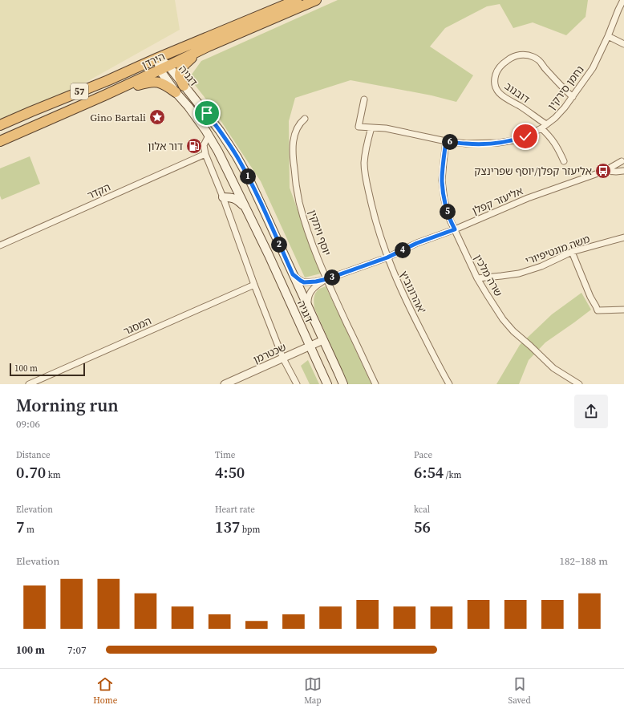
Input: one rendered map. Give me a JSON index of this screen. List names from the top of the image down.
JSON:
{
  "streets": {
    "highway": ["הירדן", "57"],
    "main road": ["דגניה"],
    "street": [
      "נחמן סירקין",
      "דובנוב",
      "הקדר",
      "אליעזר קפלן",
      "יוסף ויתקין",
      "משה מונטיפיורי",
      "שרה מלכין",
      "אהרונוביץ'",
      "המסגר",
      "שכטרמן"
    ]
  },
  "crossings": [
    ["הירדן", "דגניה"],
    ["דגניה", "אליעזר קפלן"],
    ["דגניה", "שכטרמן"],
    ["נחמן סירקין", "דובנוב"],
    ["נחמן סירקין", "שרה מלכין"],
    ["נחמן סירקין", "אהרונוביץ'"],
    ["אליעזר קפלן", "יוסף ויתקין"],
    ["אליעזר קפלן", "שרה מלכין"],
    ["אליעזר קפלן", "אהרונוביץ'"],
    ["משה מונטיפיורי", "שרה מלכין"]
  ],
  "places": {
    "place": ["Gino Bartali"],
    "fuel station": ["דור אלון"],
    "bus stop": ["אליעזר קפלן/יוסף שפרינצק"]
  },
  "scale_bar": "100 m",
  "page": {
    "pins": [
      "6",
      "1",
      "5",
      "2",
      "4",
      "3"
    ],
    "scale": "100 m",
    "heading": ["Morning run", "09:06"],
    "stats": [
      ["Distance", "0.70 km"],
      ["Time", "4:50"],
      ["Pace", "6:54 /km"],
      ["Elevation", "7 m"],
      ["Heart rate", "137 bpm"],
      ["kcal", "56"]
    ],
    "chart": ["Elevation", "182–188 m"],
    "list": [
      {
        "name": "100 m",
        "note": "7:07"
      }
    ],
    "tabs": ["Home", "Map", "Saved"]
  }
}
